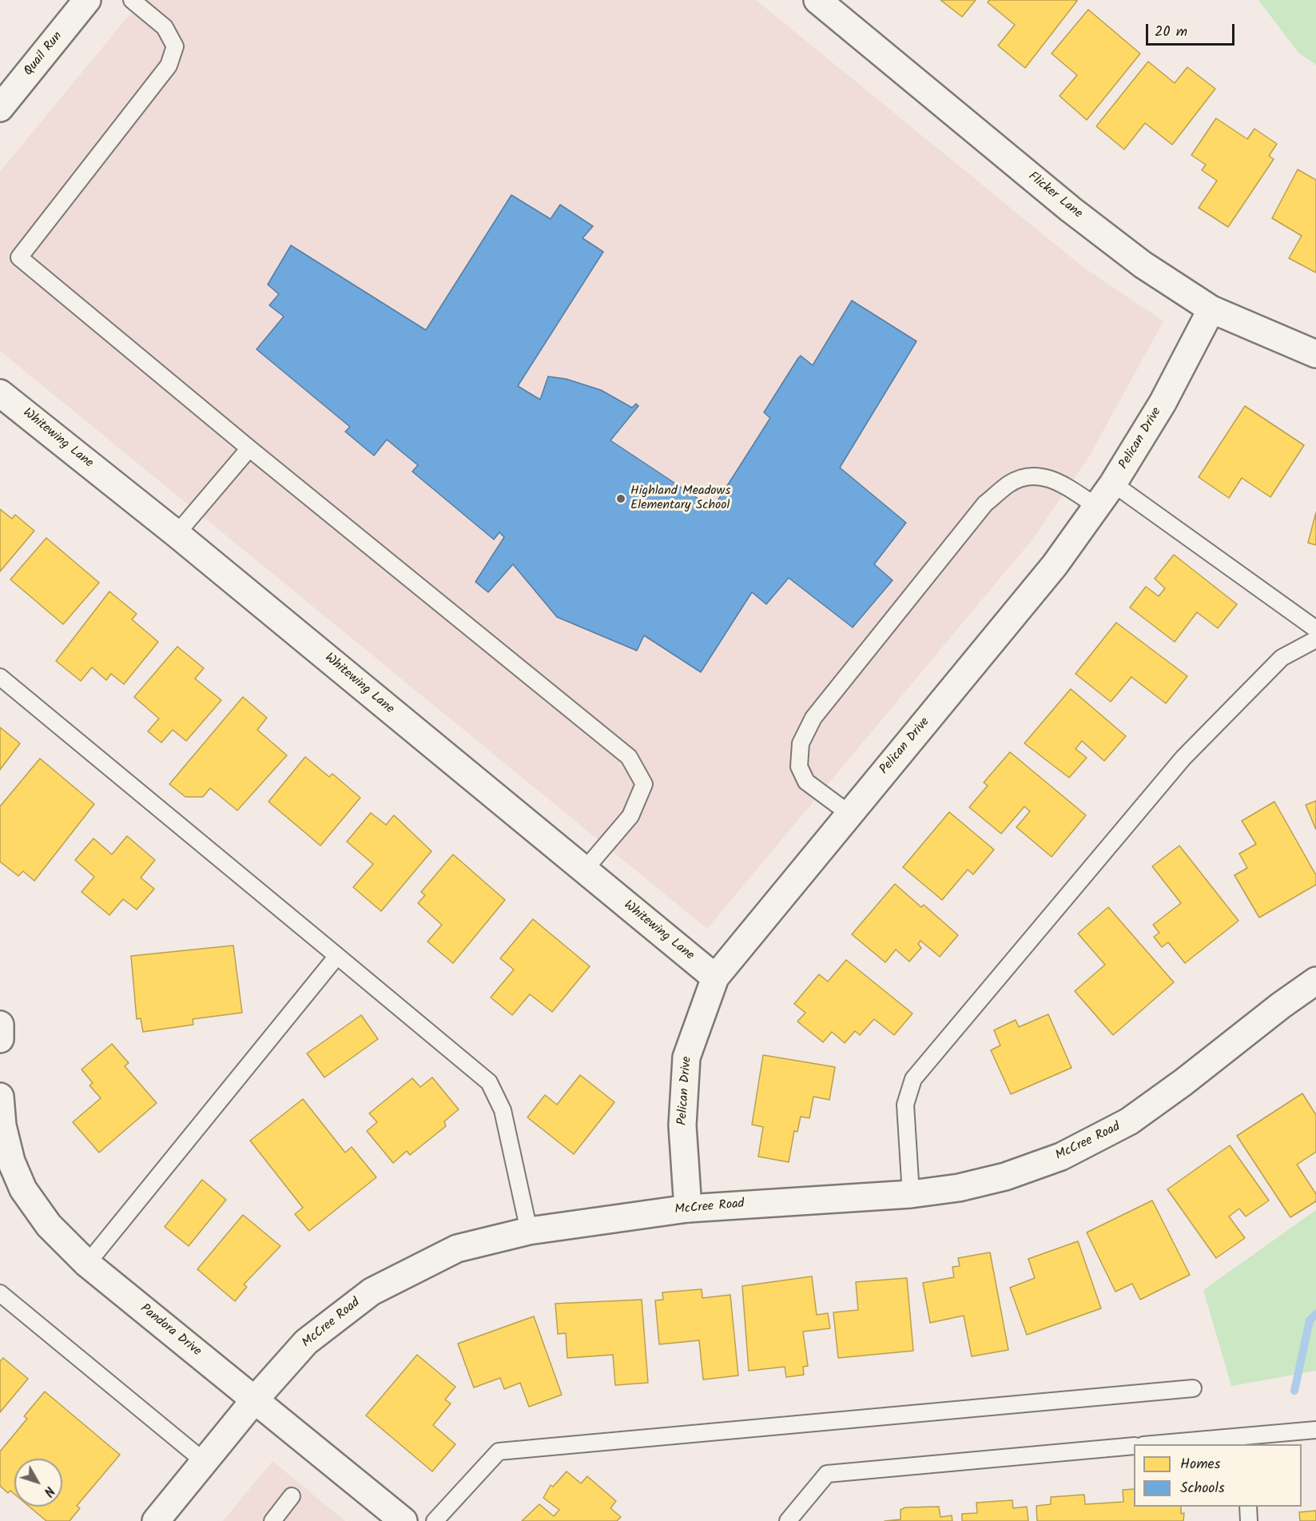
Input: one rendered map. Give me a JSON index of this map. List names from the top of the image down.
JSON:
{
  "streets": {
    "street": [
      "Quail Run",
      "Flicker Lane",
      "Whitewing Lane",
      "Pelican Drive",
      "McCree Road",
      "Pandora Drive"
    ]
  },
  "crossings": [
    ["Flicker Lane", "Pelican Drive"],
    ["Whitewing Lane", "Pelican Drive"],
    ["Pelican Drive", "McCree Road"],
    ["McCree Road", "Pandora Drive"]
  ],
  "places": ["Highland Meadows Elementary School"],
  "legend": ["Homes", "Schools"],
  "scale_bar": "20 m",
  "north": "bottom right"
}
